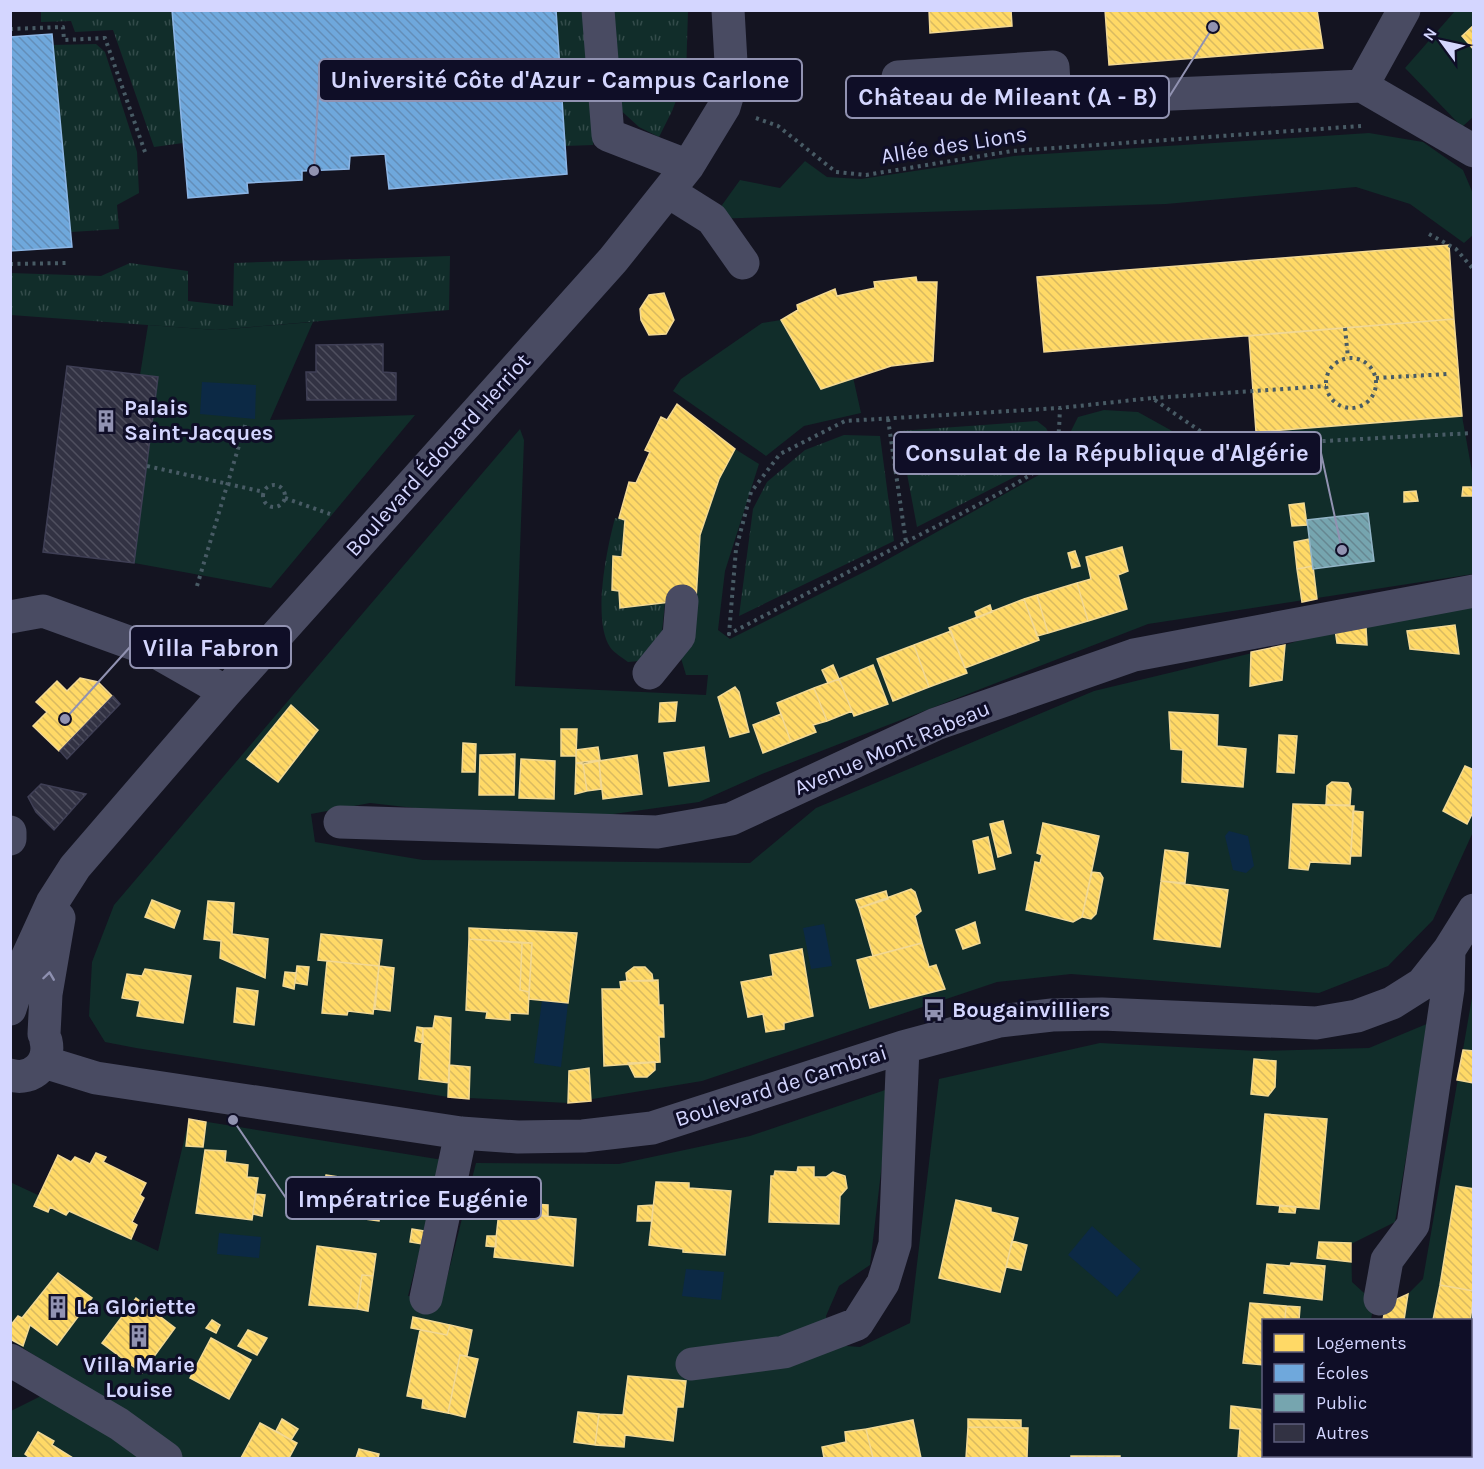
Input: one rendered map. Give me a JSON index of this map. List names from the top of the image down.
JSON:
{
  "streets": {
    "street": ["Boulevard Édouard Herriot", "Avenue Mont Rabeau", "Boulevard de Cambrai"],
    "path": ["Allée des Lions"]
  },
  "crossings": [
    ["Allée des Lions", "Boulevard Édouard Herriot"],
    ["Boulevard Édouard Herriot", "Boulevard de Cambrai"]
  ],
  "places": {
    "other": [
      "Château de Mileant (A - B)",
      "Université Côte d'Azur - Campus Carlone",
      "Consulat de la République d'Algérie",
      "Villa Fabron",
      "Impératrice Eugénie"
    ],
    "building": ["Palais Saint-Jacques", "La Gloriette", "Villa Marie Louise"],
    "bus stop": ["Bougainvilliers"]
  },
  "legend": [
    "Logements",
    "Écoles",
    "Public",
    "Autres"
  ],
  "north": "top left"
}
